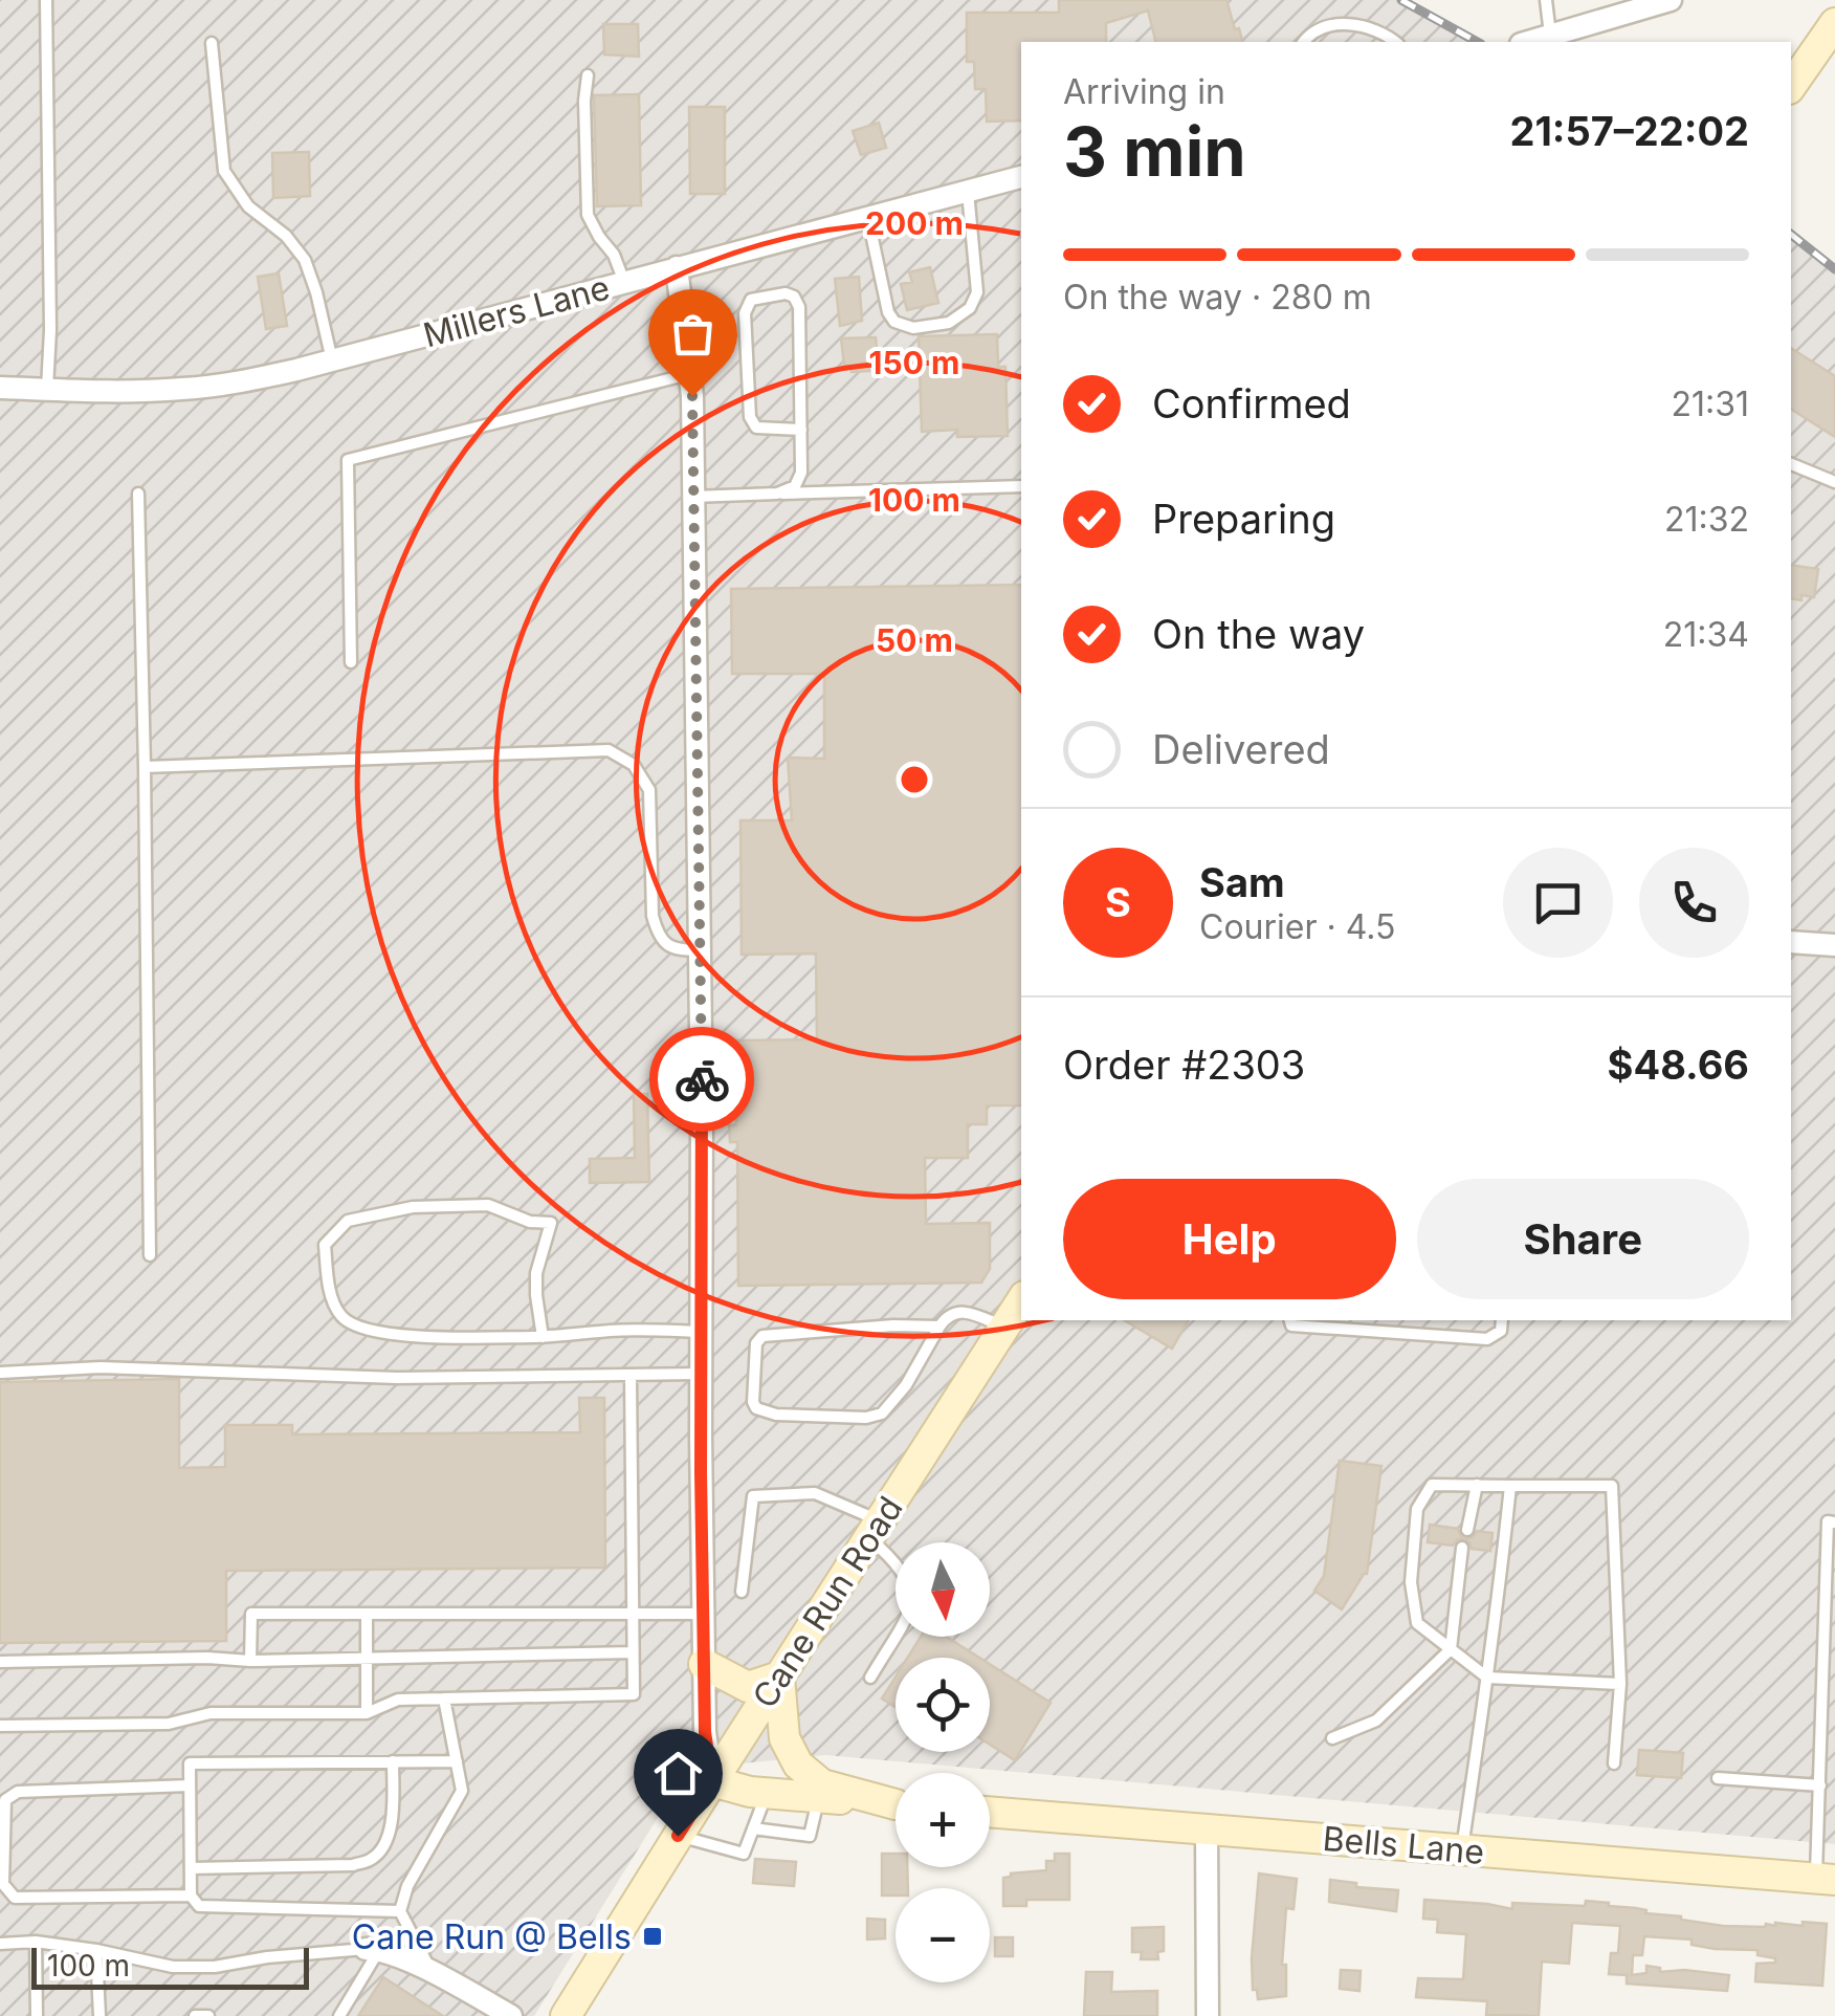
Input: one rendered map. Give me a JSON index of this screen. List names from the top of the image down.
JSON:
{
  "streets": {
    "main road": ["Cane Run Road", "Bells Lane"],
    "street": ["Millers Lane"]
  },
  "places": {
    "transit": ["Cane Run @ Bells"]
  },
  "scale_bar": "100 m",
  "north": "bottom",
  "page": {
    "heading": ["3 min", "Arriving in", "21:57–22:02"],
    "panel": [
      "Sam",
      "Courier · 4.5",
      "Order #2303",
      "$48.66"
    ],
    "bar": "On the way · 280 m",
    "list": [
      ["Confirmed", "21:31"],
      ["Preparing", "21:32"],
      ["On the way", "21:34"],
      "Delivered"
    ],
    "round": "S",
    "buttons": ["Help", "Share"],
    "map_buttons": ["+", "−"],
    "scale": "100 m"
  },
  "rings": [
    "200 m",
    "150 m",
    "100 m",
    "50 m"
  ]
}
